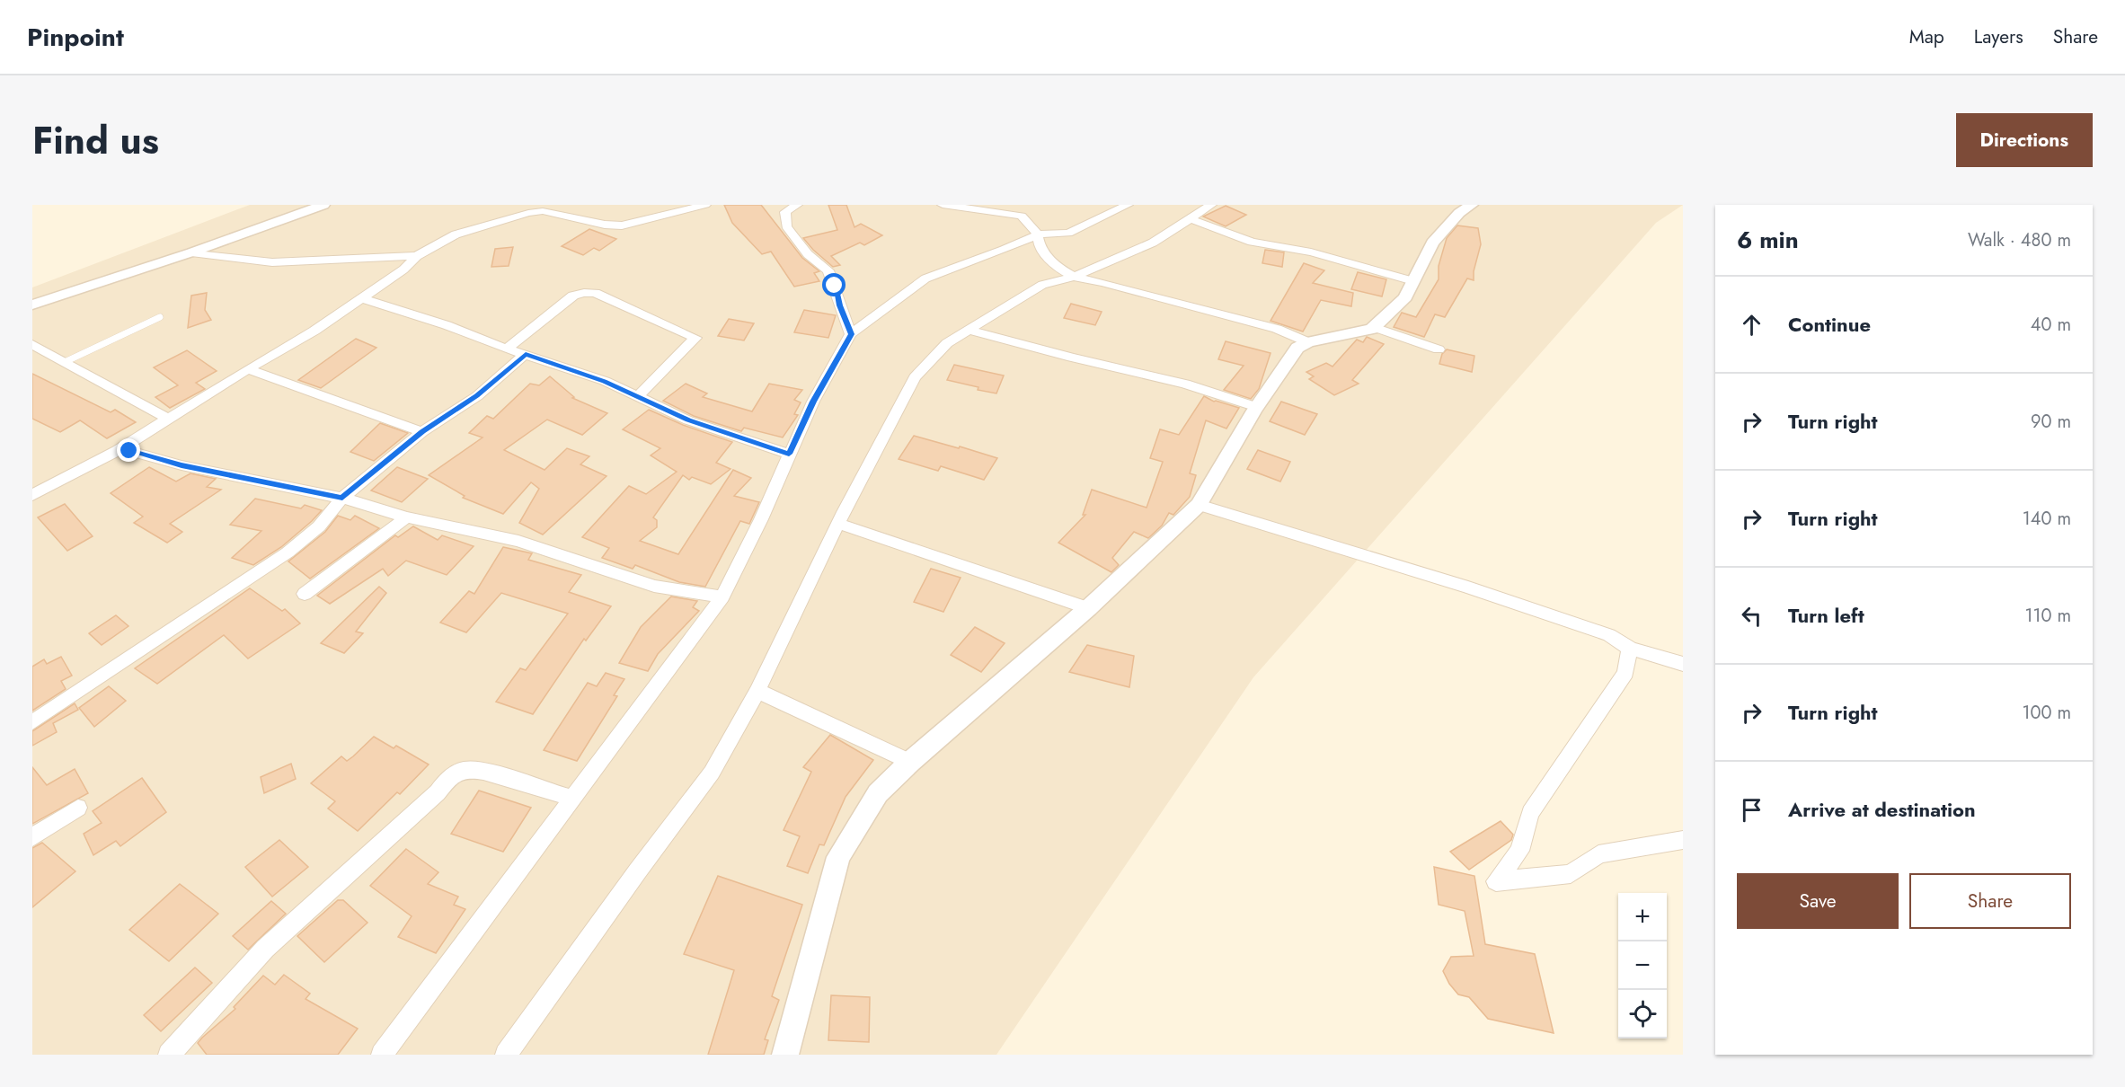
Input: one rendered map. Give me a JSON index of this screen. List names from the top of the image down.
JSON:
{
  "page": {
    "header": "Pinpoint",
    "nav": ["Map", "Layers", "Share"],
    "title": "Find us",
    "buttons": [
      "Directions",
      ["Save", "Share"]
    ],
    "heading": ["6 min", "Walk · 480 m"],
    "list": [
      ["Continue", "40 m"],
      ["Turn right", "90 m"],
      ["Turn right", "140 m"],
      ["Turn left", "110 m"],
      ["Turn right", "100 m"],
      "Arrive at destination"
    ],
    "map_buttons": ["+", "−"]
  }
}
